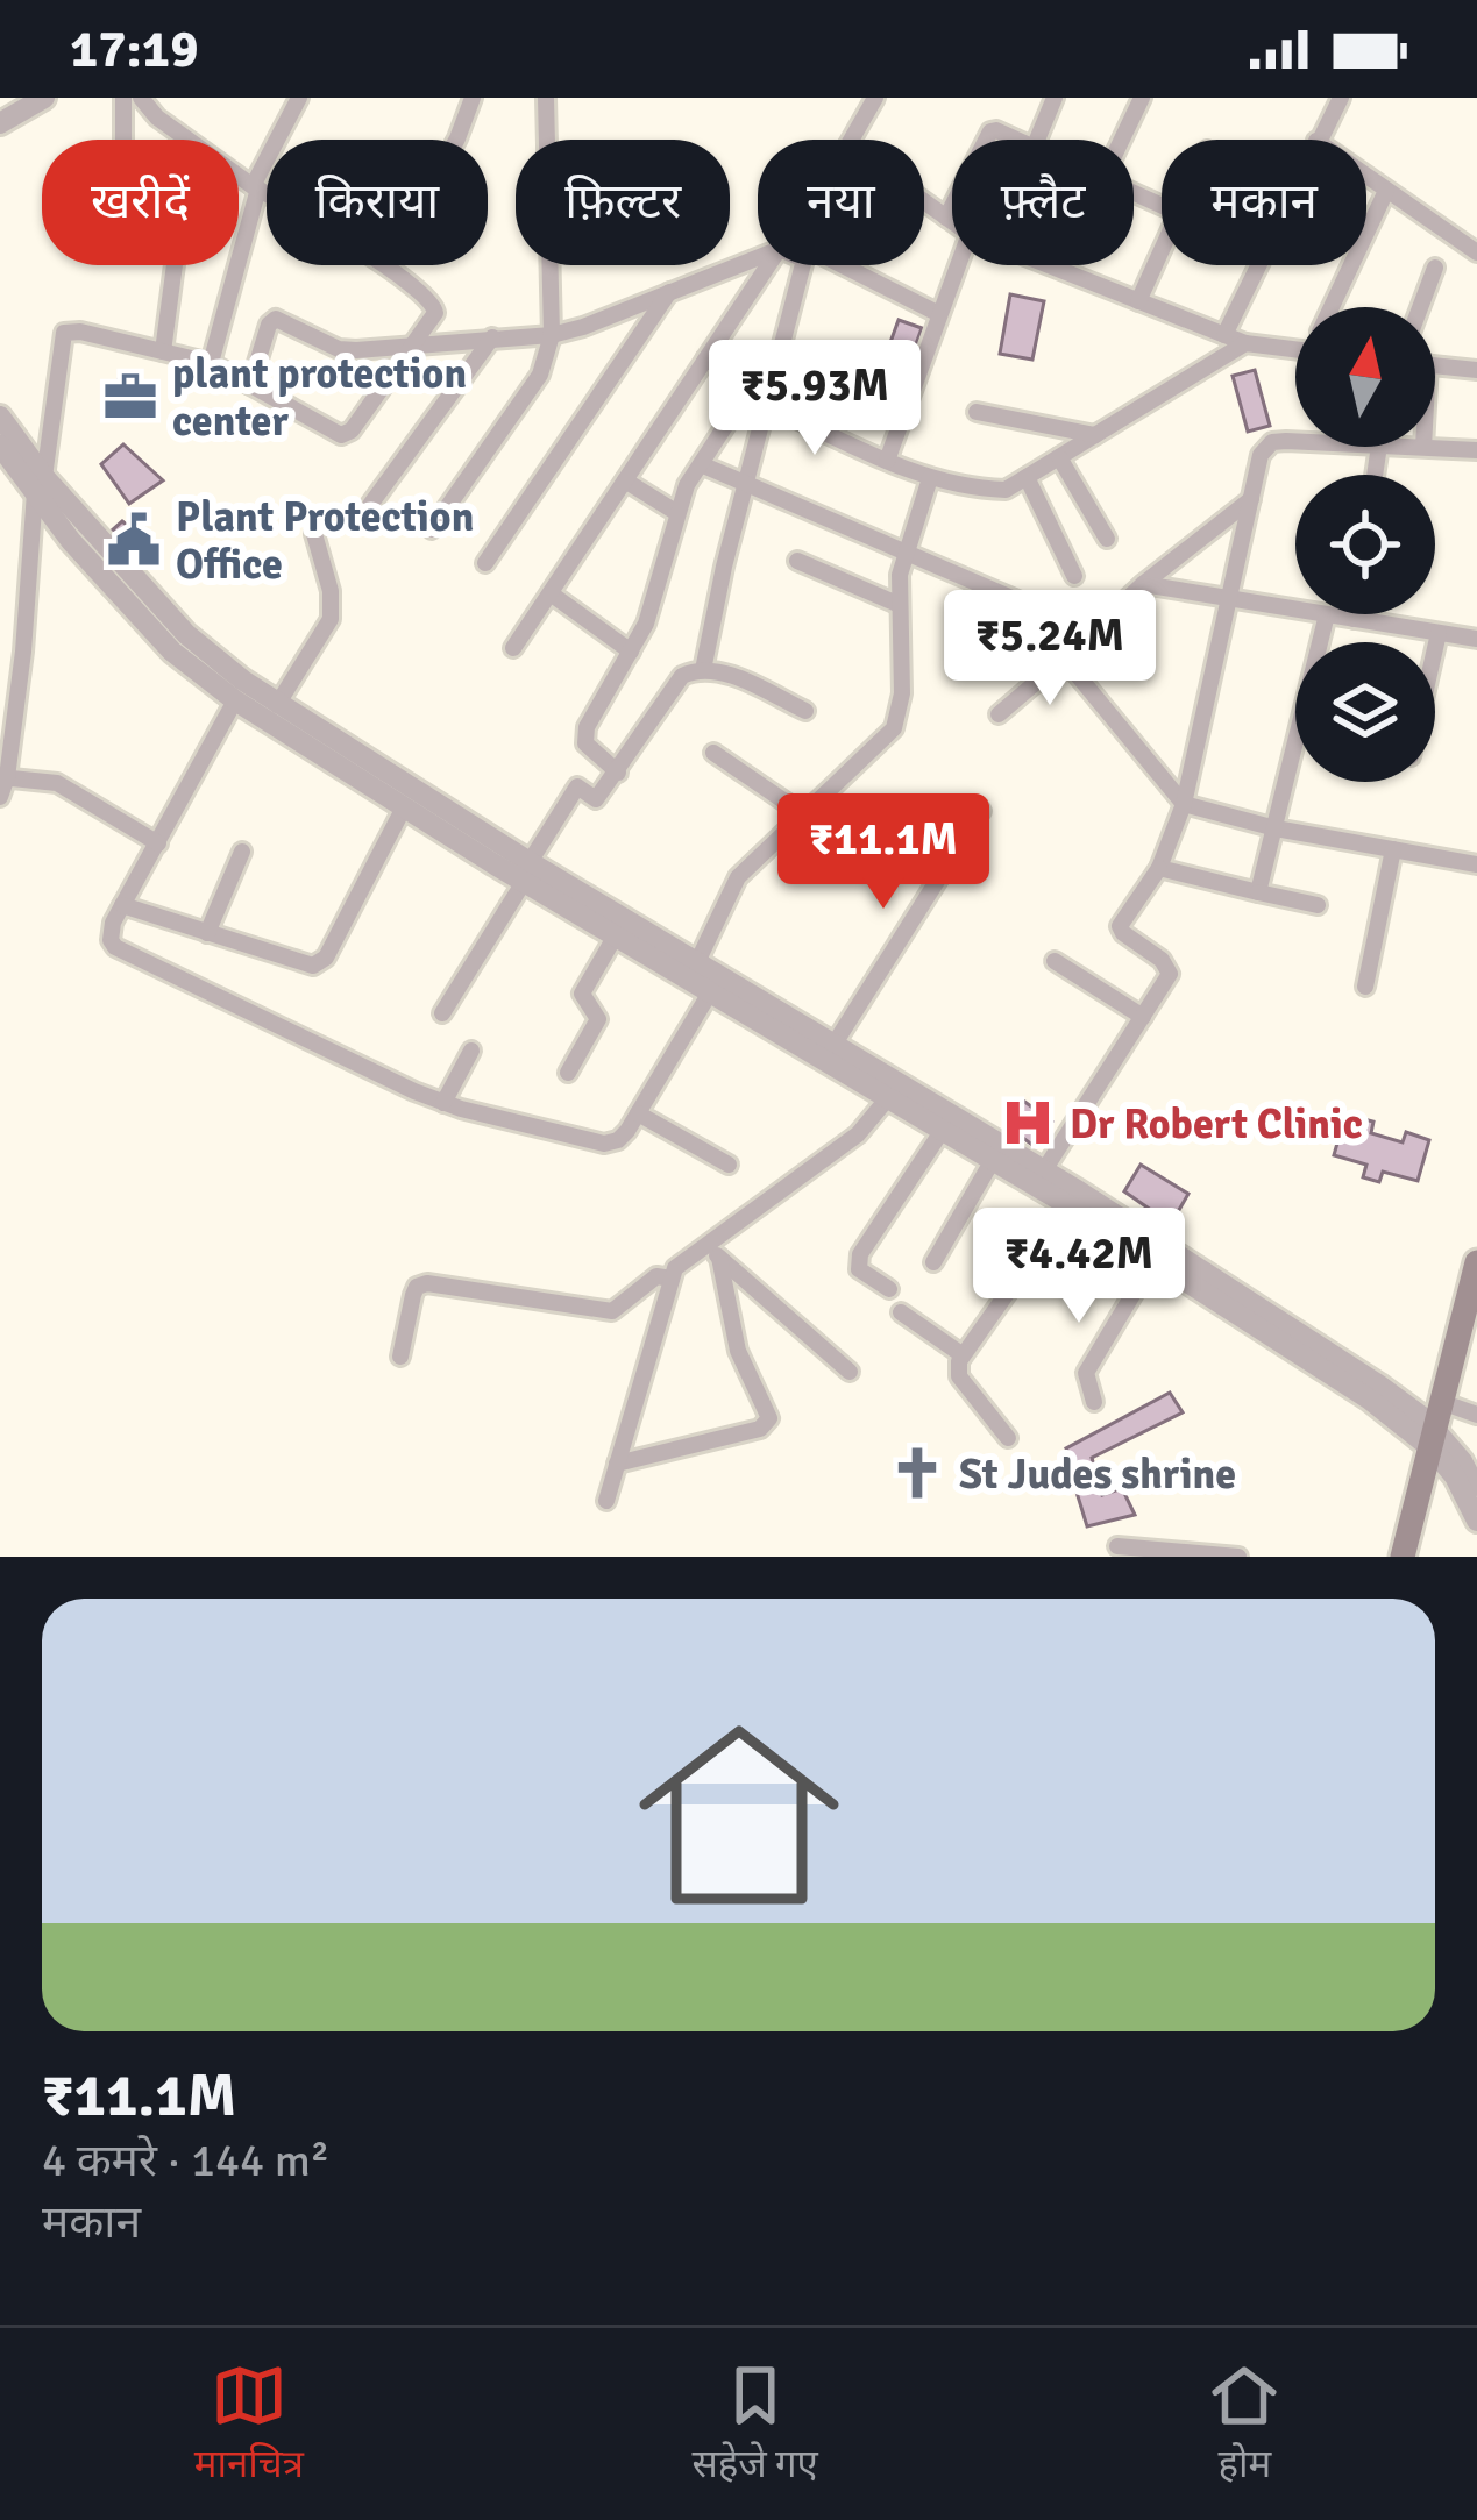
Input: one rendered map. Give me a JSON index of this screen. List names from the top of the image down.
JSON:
{
  "places": {
    "office": ["plant protection center"],
    "public building": ["Plant Protection Office"],
    "hospital": ["Dr Robert Clinic"],
    "church": ["St Judes shrine"]
  },
  "north": "top",
  "page": {
    "status": "17:19",
    "chip": [
      "खरीदें",
      "किराया",
      "फ़िल्टर",
      "नया",
      "फ़्लैट",
      "मकान"
    ],
    "price": [
      "₹5.93M",
      "₹5.24M",
      "₹11.1M",
      "₹4.42M"
    ],
    "list": [
      {
        "name": "₹11.1M",
        "note": "4 कमरे · 144 m² · मकान"
      }
    ],
    "tabs": ["मानचित्र", "सहेजे गए", "होम"]
  }
}
